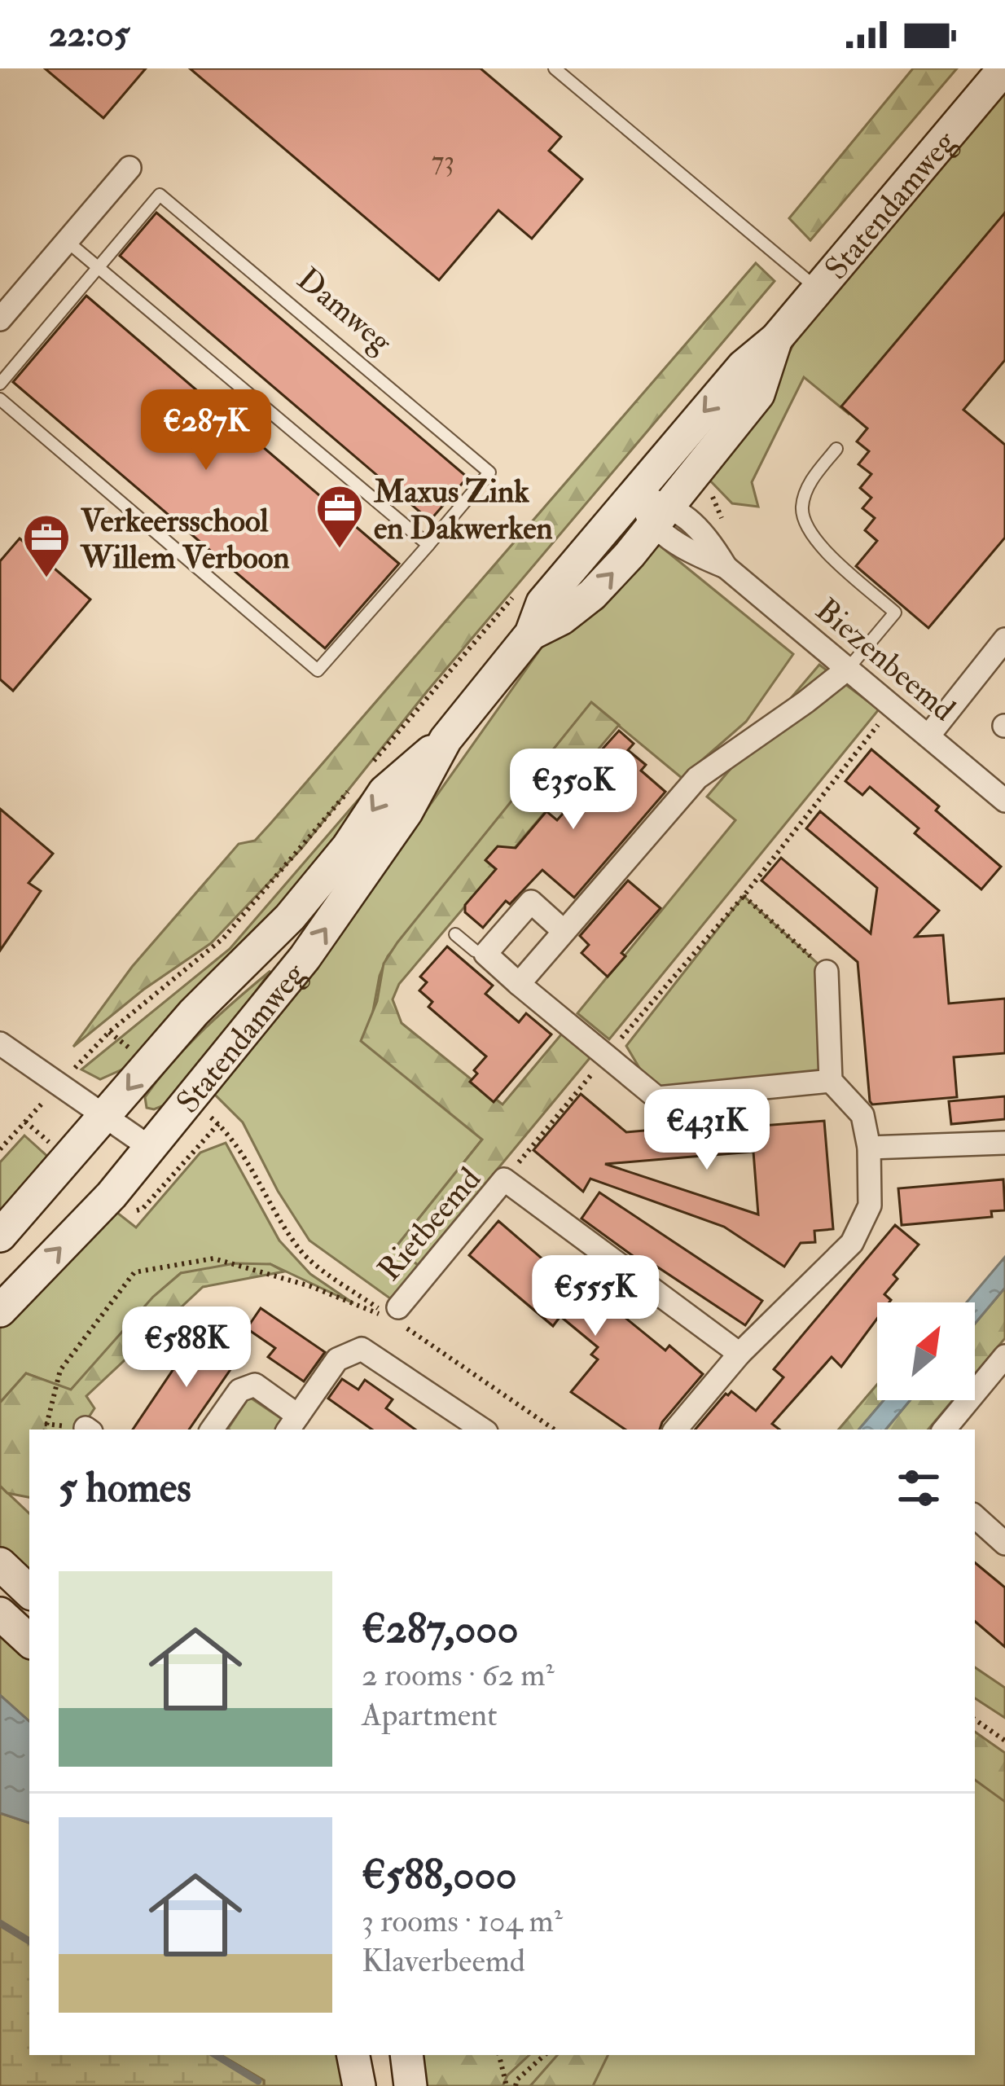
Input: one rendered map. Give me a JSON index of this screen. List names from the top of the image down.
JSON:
{
  "streets": {
    "main road": ["Statendamweg"],
    "street": ["Biezenbeemd", "Rietbeemd"],
    "lane": ["Damweg"]
  },
  "crossings": [
    ["Statendamweg", "Biezenbeemd"]
  ],
  "places": {
    "office": ["Maxus Zink en Dakwerken", "Verkeersschool Willem Verboon"]
  },
  "house_numbers": ["73"],
  "north": "top right",
  "page": {
    "status": "22:05",
    "price": [
      "€287K",
      "€350K",
      "€431K",
      "€555K",
      "€588K"
    ],
    "heading": "5 homes",
    "list": [
      {
        "name": "€287,000",
        "note": "2 rooms · 62 m² · Apartment"
      },
      {
        "name": "€588,000",
        "note": "3 rooms · 104 m² · Klaverbeemd"
      }
    ]
  }
}
